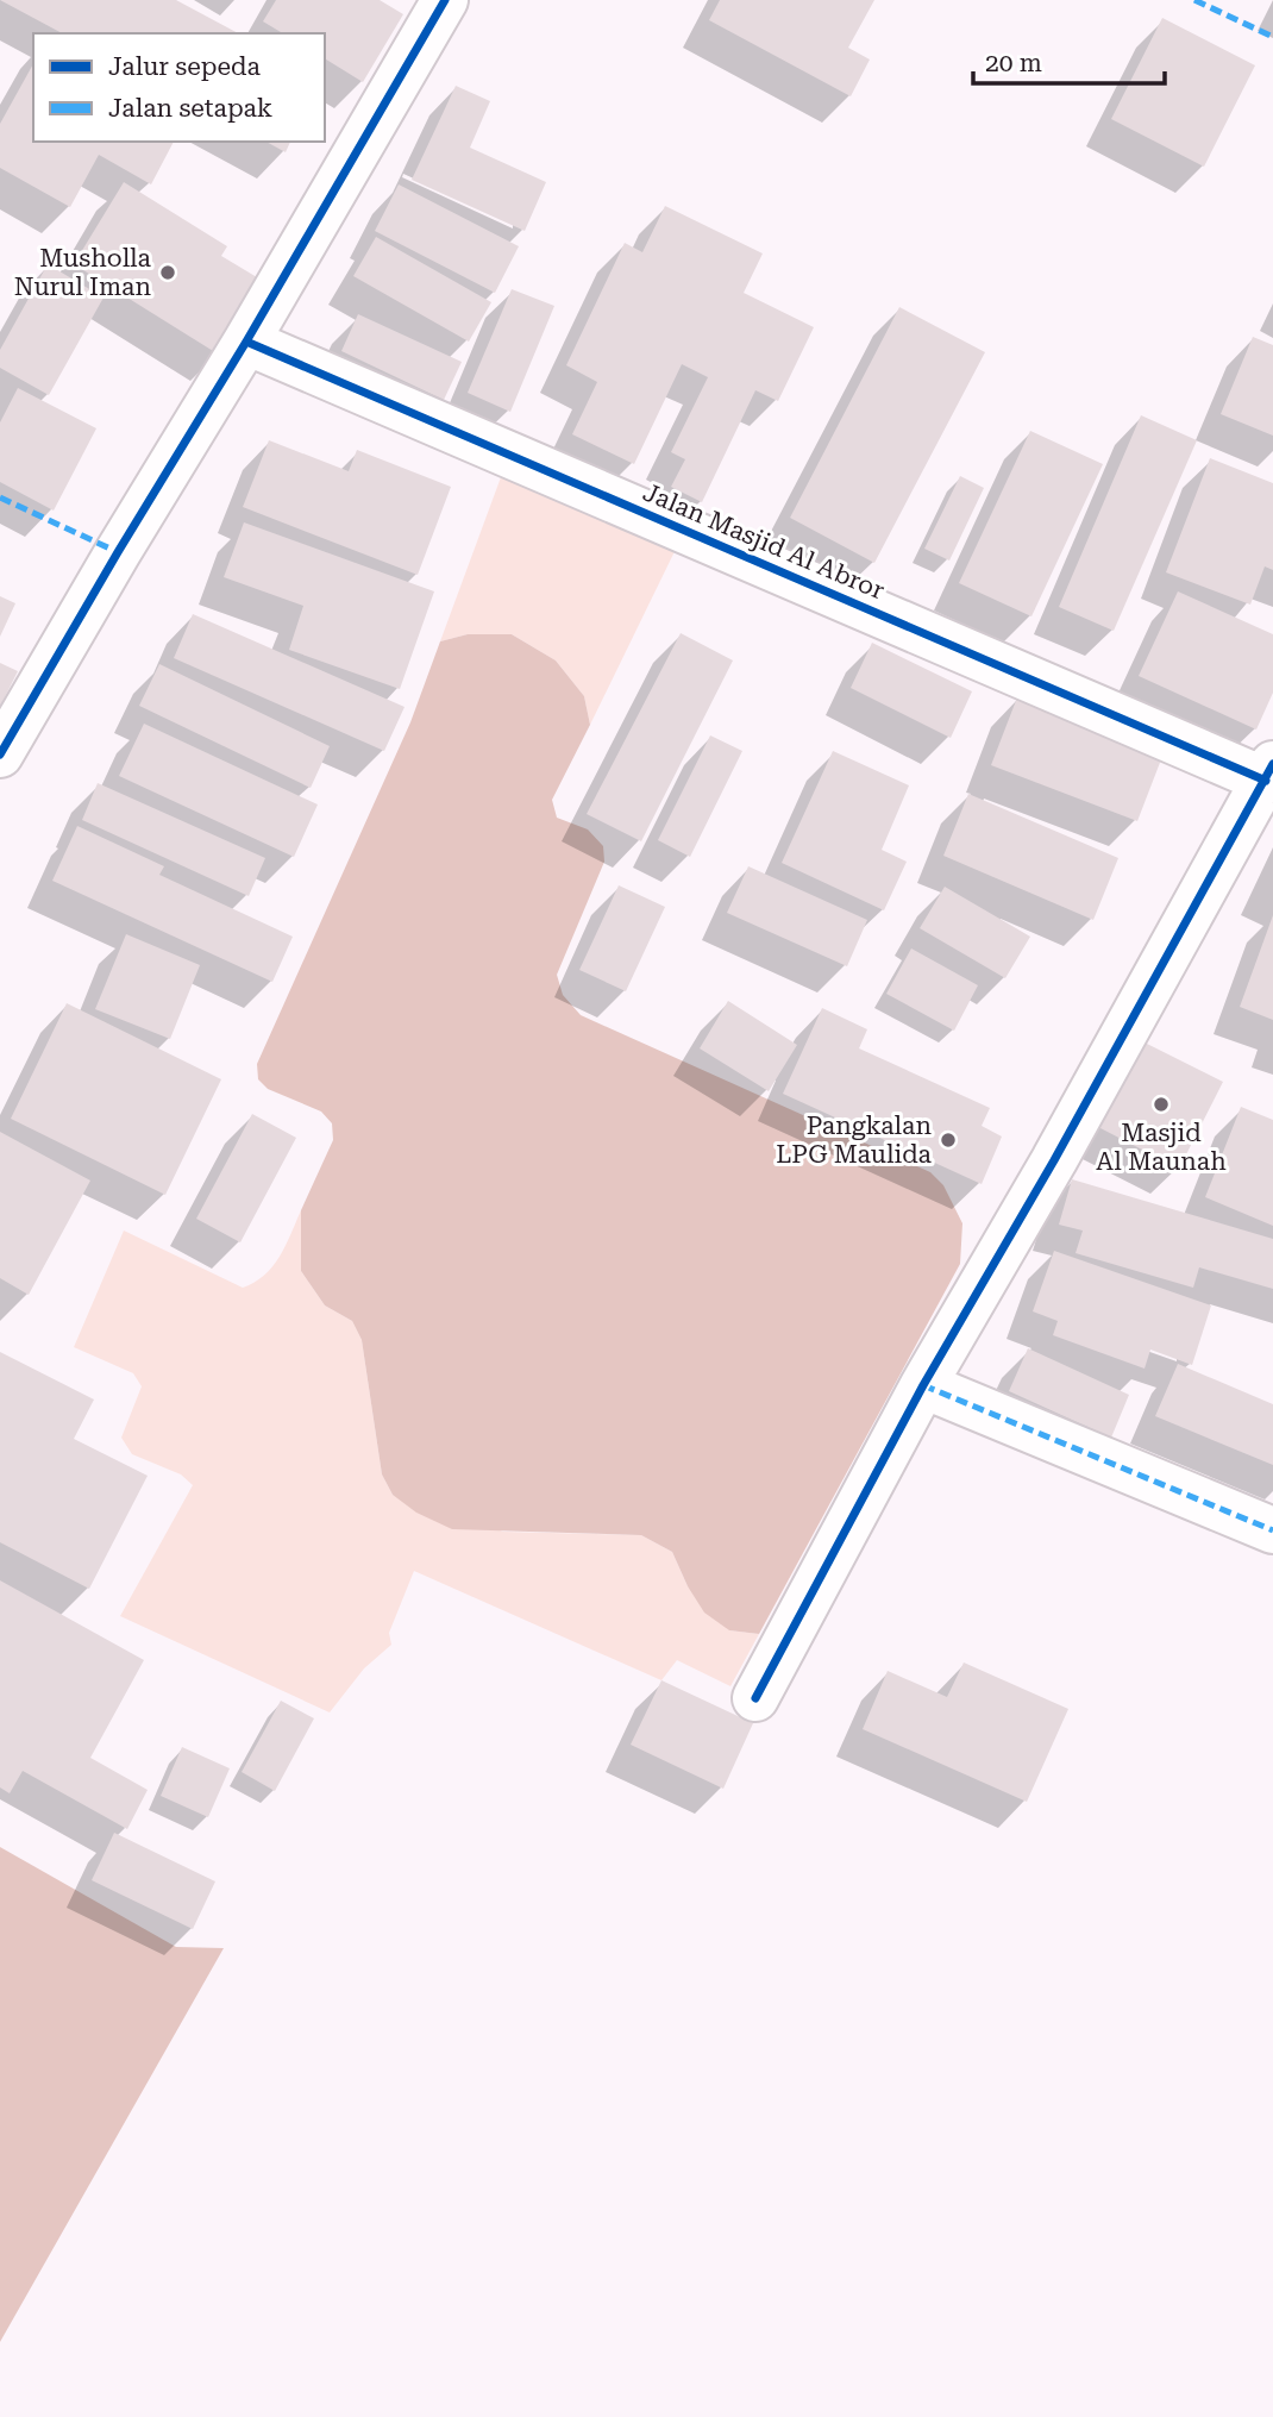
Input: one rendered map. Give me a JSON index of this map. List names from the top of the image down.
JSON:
{
  "streets": {
    "street": ["Jalan Masjid Al Abror"]
  },
  "places": ["Musholla Nurul Iman", "Masjid Al Maunah", "Pangkalan LPG Maulida"],
  "legend": ["Jalur sepeda", "Jalan setapak"],
  "scale_bar": "20 m"
}
